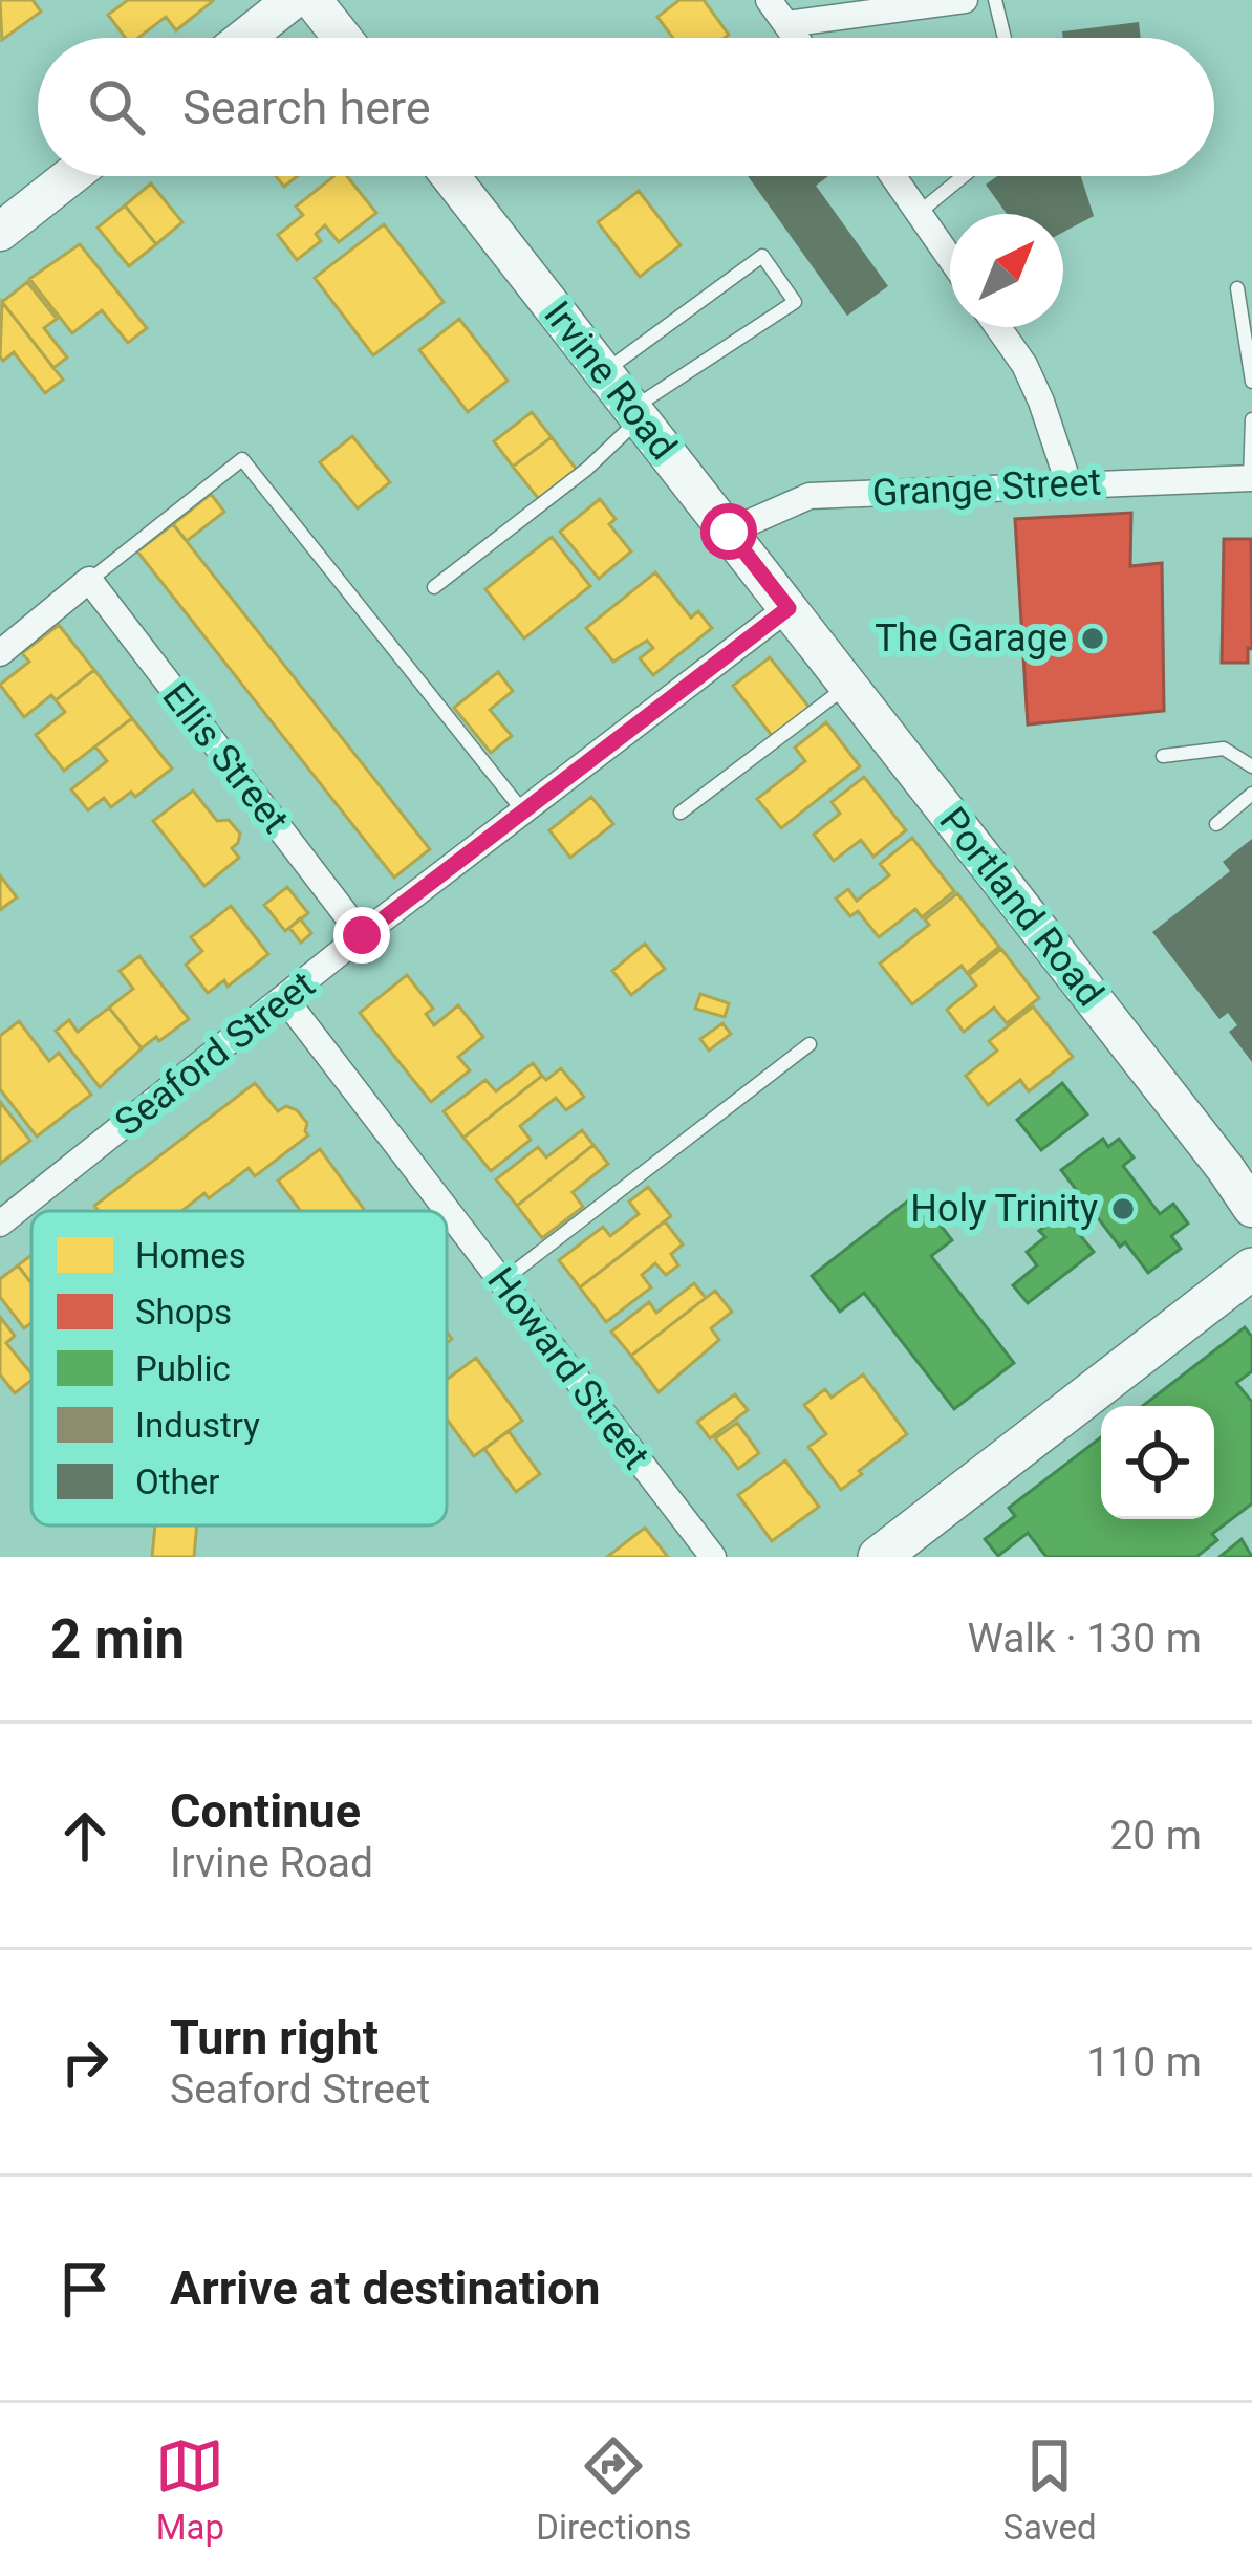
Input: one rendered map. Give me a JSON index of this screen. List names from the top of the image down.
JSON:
{
  "streets": {
    "main road": ["Irvine Road", "Portland Road"],
    "street": [
      "Grange Street",
      "Ellis Street",
      "Seaford Street",
      "Howard Street"
    ]
  },
  "crossings": [
    ["Irvine Road", "Grange Street"],
    ["Irvine Road", "Portland Road"],
    ["Irvine Road", "Seaford Street"],
    ["Ellis Street", "Seaford Street"],
    ["Portland Road", "Seaford Street"],
    ["Seaford Street", "Howard Street"]
  ],
  "places": ["The Garage", "Holy Trinity"],
  "legend": [
    "Homes",
    "Shops",
    "Public",
    "Industry",
    "Other"
  ],
  "north": "top right",
  "page": {
    "search": "Search here",
    "heading": ["2 min", "Walk · 130 m"],
    "list": [
      ["Continue", "Irvine Road", "20 m"],
      ["Turn right", "Seaford Street", "110 m"],
      "Arrive at destination"
    ],
    "nav": ["Map", "Directions", "Saved"]
  }
}
